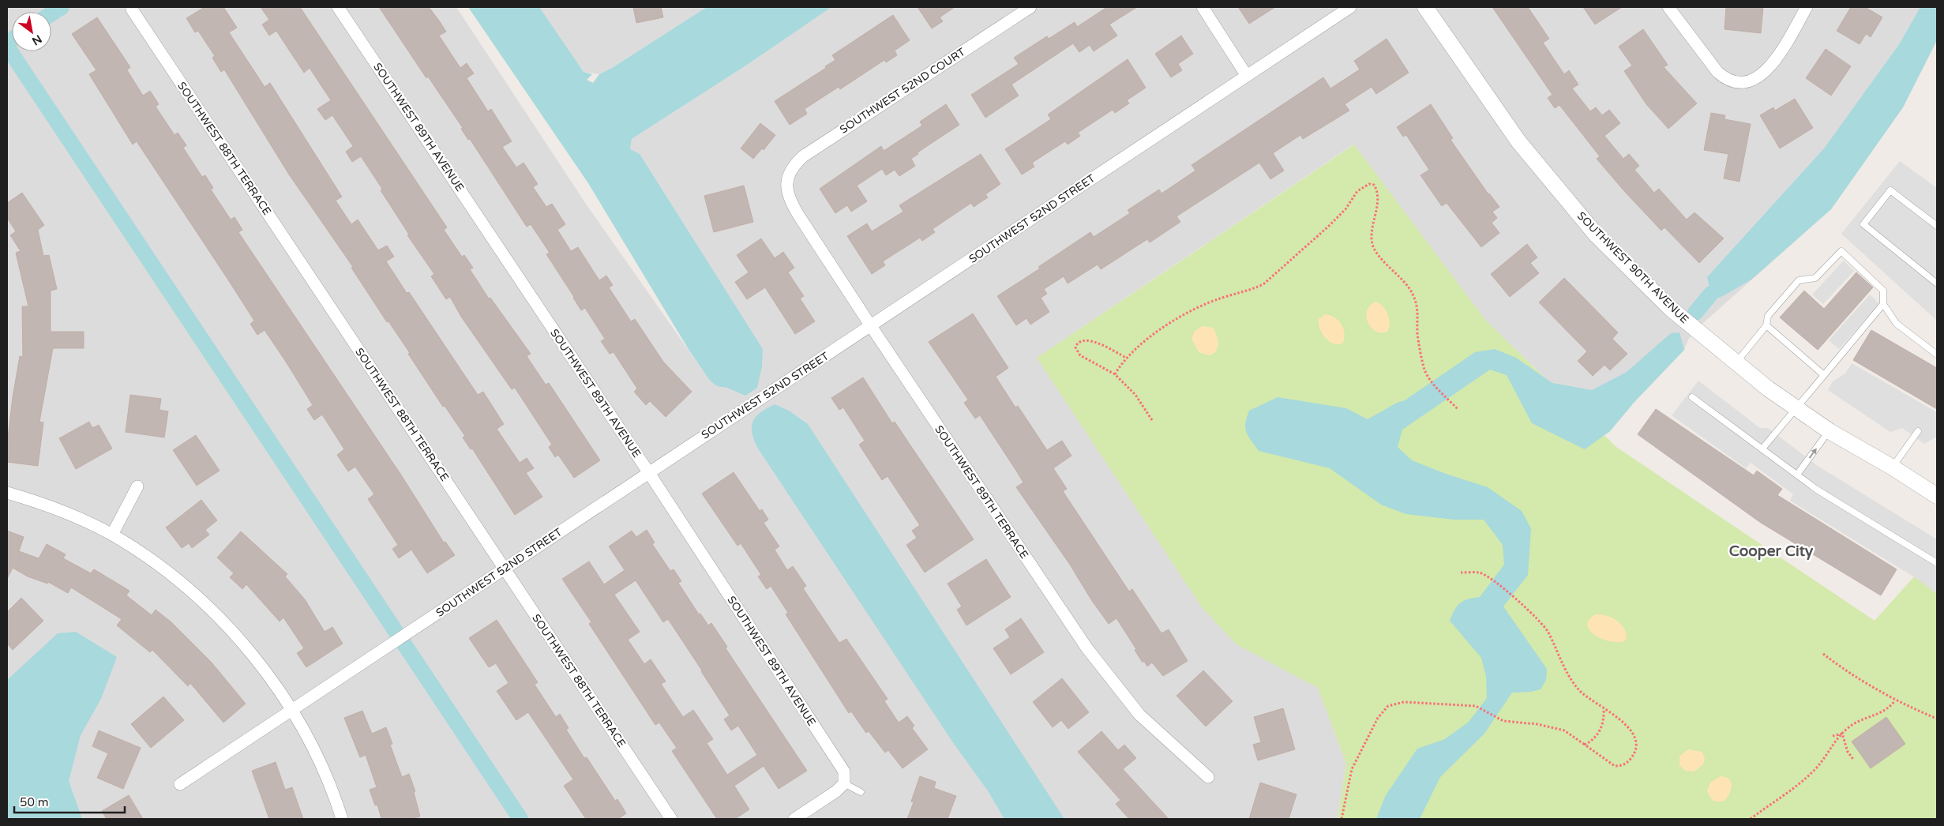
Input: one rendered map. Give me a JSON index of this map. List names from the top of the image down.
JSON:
{
  "streets": {
    "street": [
      "SOUTHWEST 52ND COURT",
      "SOUTHWEST 89TH AVENUE",
      "SOUTHWEST 88TH TERRACE",
      "SOUTHWEST 52ND STREET",
      "SOUTHWEST 90TH AVENUE",
      "SOUTHWEST 89TH TERRACE"
    ]
  },
  "crossings": [
    ["SOUTHWEST 52ND COURT", "SOUTHWEST 89TH TERRACE"],
    ["SOUTHWEST 89TH AVENUE", "SOUTHWEST 52ND STREET"],
    ["SOUTHWEST 88TH TERRACE", "SOUTHWEST 52ND STREET"],
    ["SOUTHWEST 52ND STREET", "SOUTHWEST 89TH TERRACE"]
  ],
  "districts": ["Cooper City"],
  "scale_bar": "50 m",
  "north": "bottom right"
}
